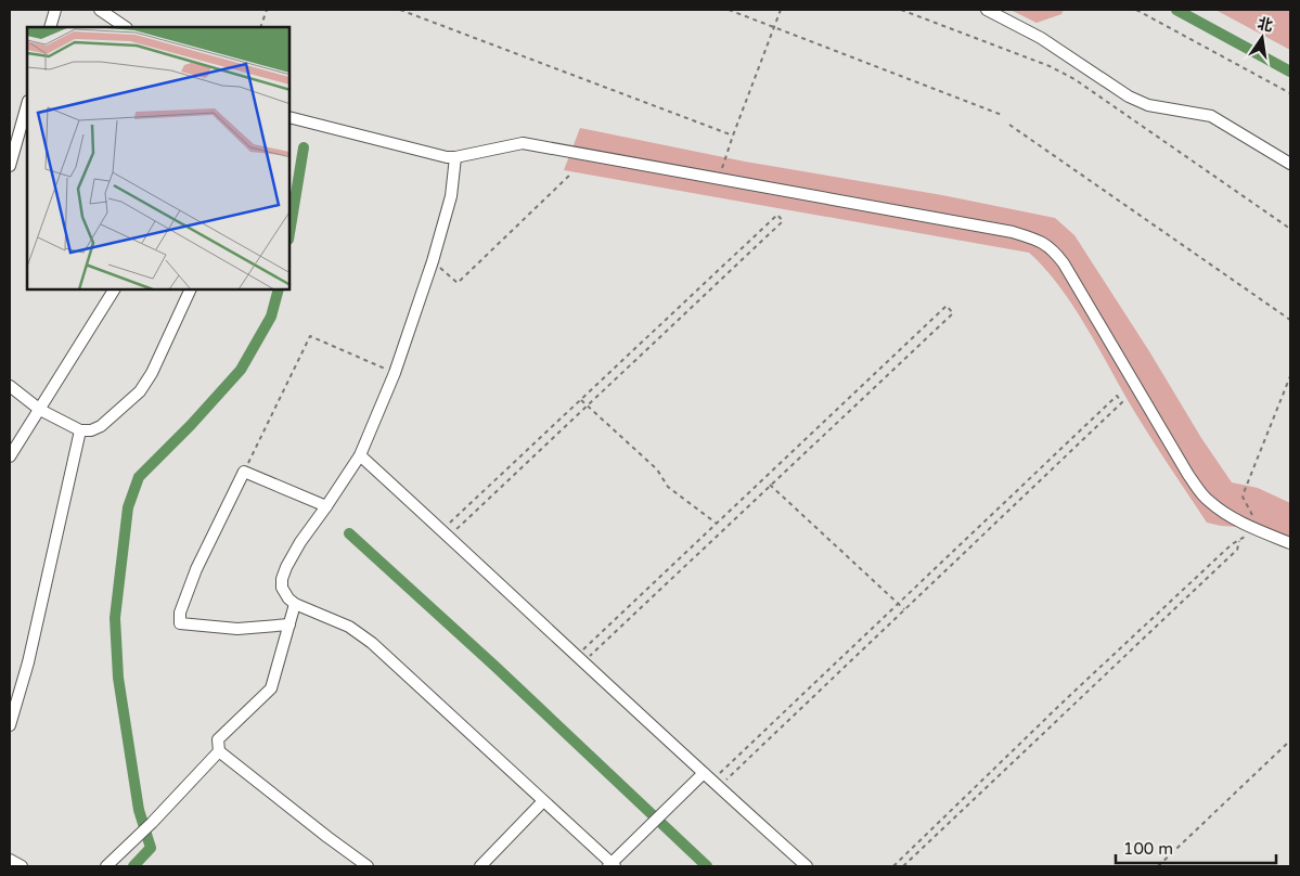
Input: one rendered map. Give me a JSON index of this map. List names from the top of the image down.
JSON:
{
  "scale_bar": "100 m",
  "north": "top"
}
